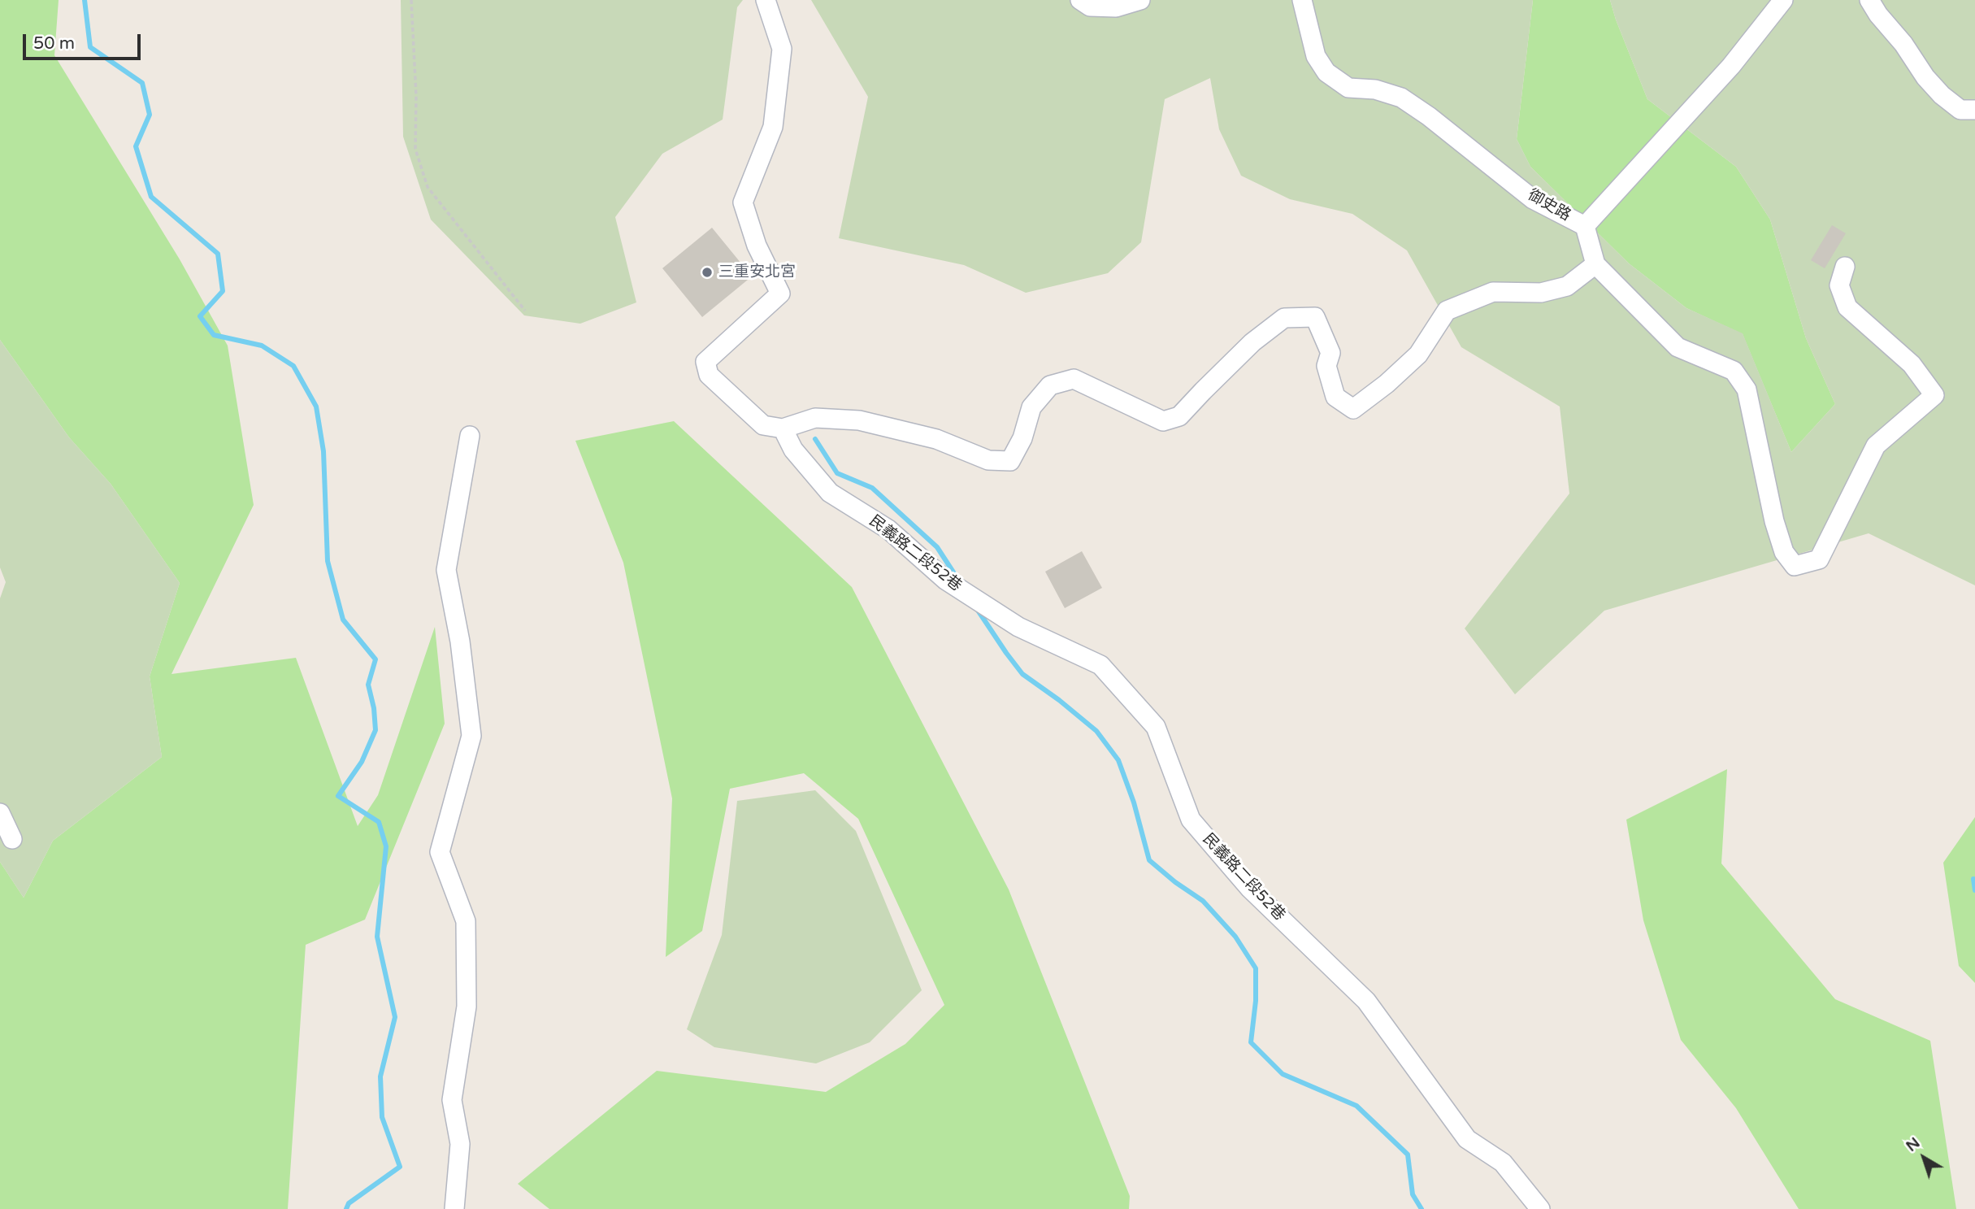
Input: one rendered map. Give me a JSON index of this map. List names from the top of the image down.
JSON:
{
  "streets": {
    "street": ["御史路", "民義路二段52巷"]
  },
  "places": ["三重安北宮"],
  "scale_bar": "50 m",
  "north": "top left"
}
